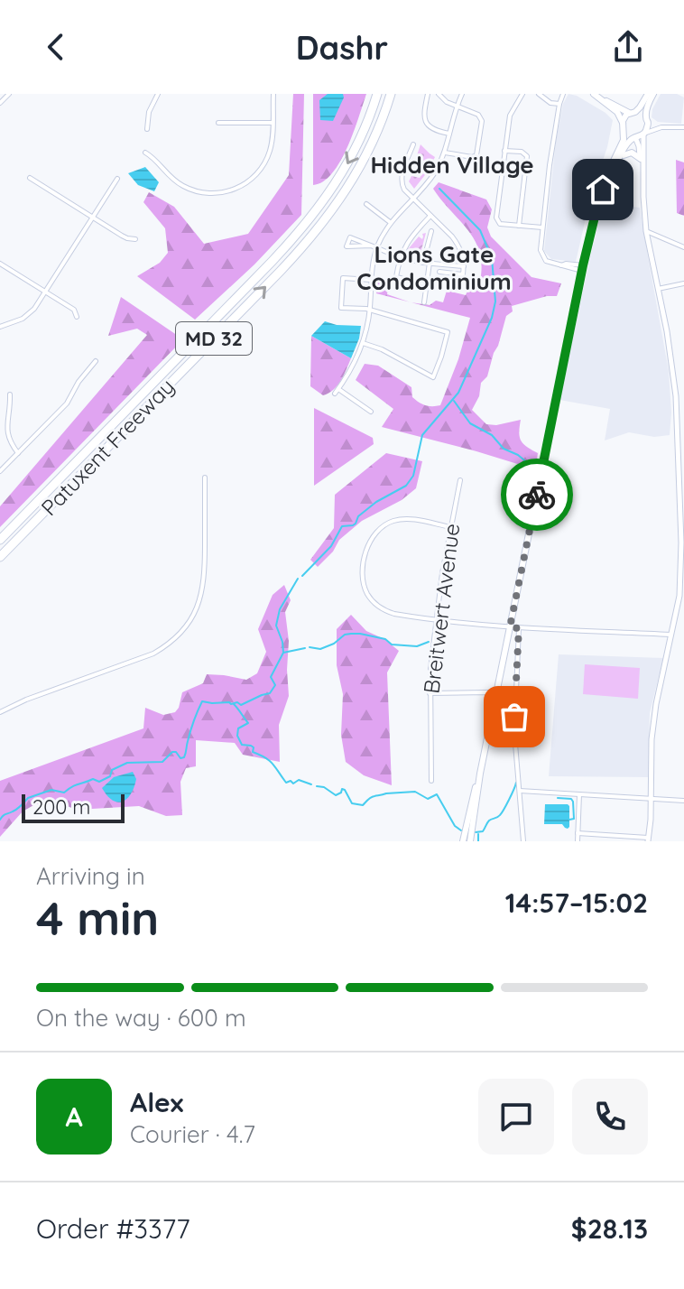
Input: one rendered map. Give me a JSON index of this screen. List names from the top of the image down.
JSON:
{
  "streets": {
    "highway": ["MD 32", "Patuxent Freeway"],
    "street": ["Breitwert Avenue"]
  },
  "districts": ["Hidden Village", "Lions Gate Condominium"],
  "scale_bar": "200 m",
  "page": {
    "header": "Dashr",
    "scale": "200 m",
    "heading": ["4 min", "Arriving in", "14:57–15:02"],
    "panel": [
      "Alex",
      "Courier · 4.7",
      "Order #3377",
      "$28.13"
    ],
    "bar": "On the way · 600 m",
    "round": "A"
  }
}
